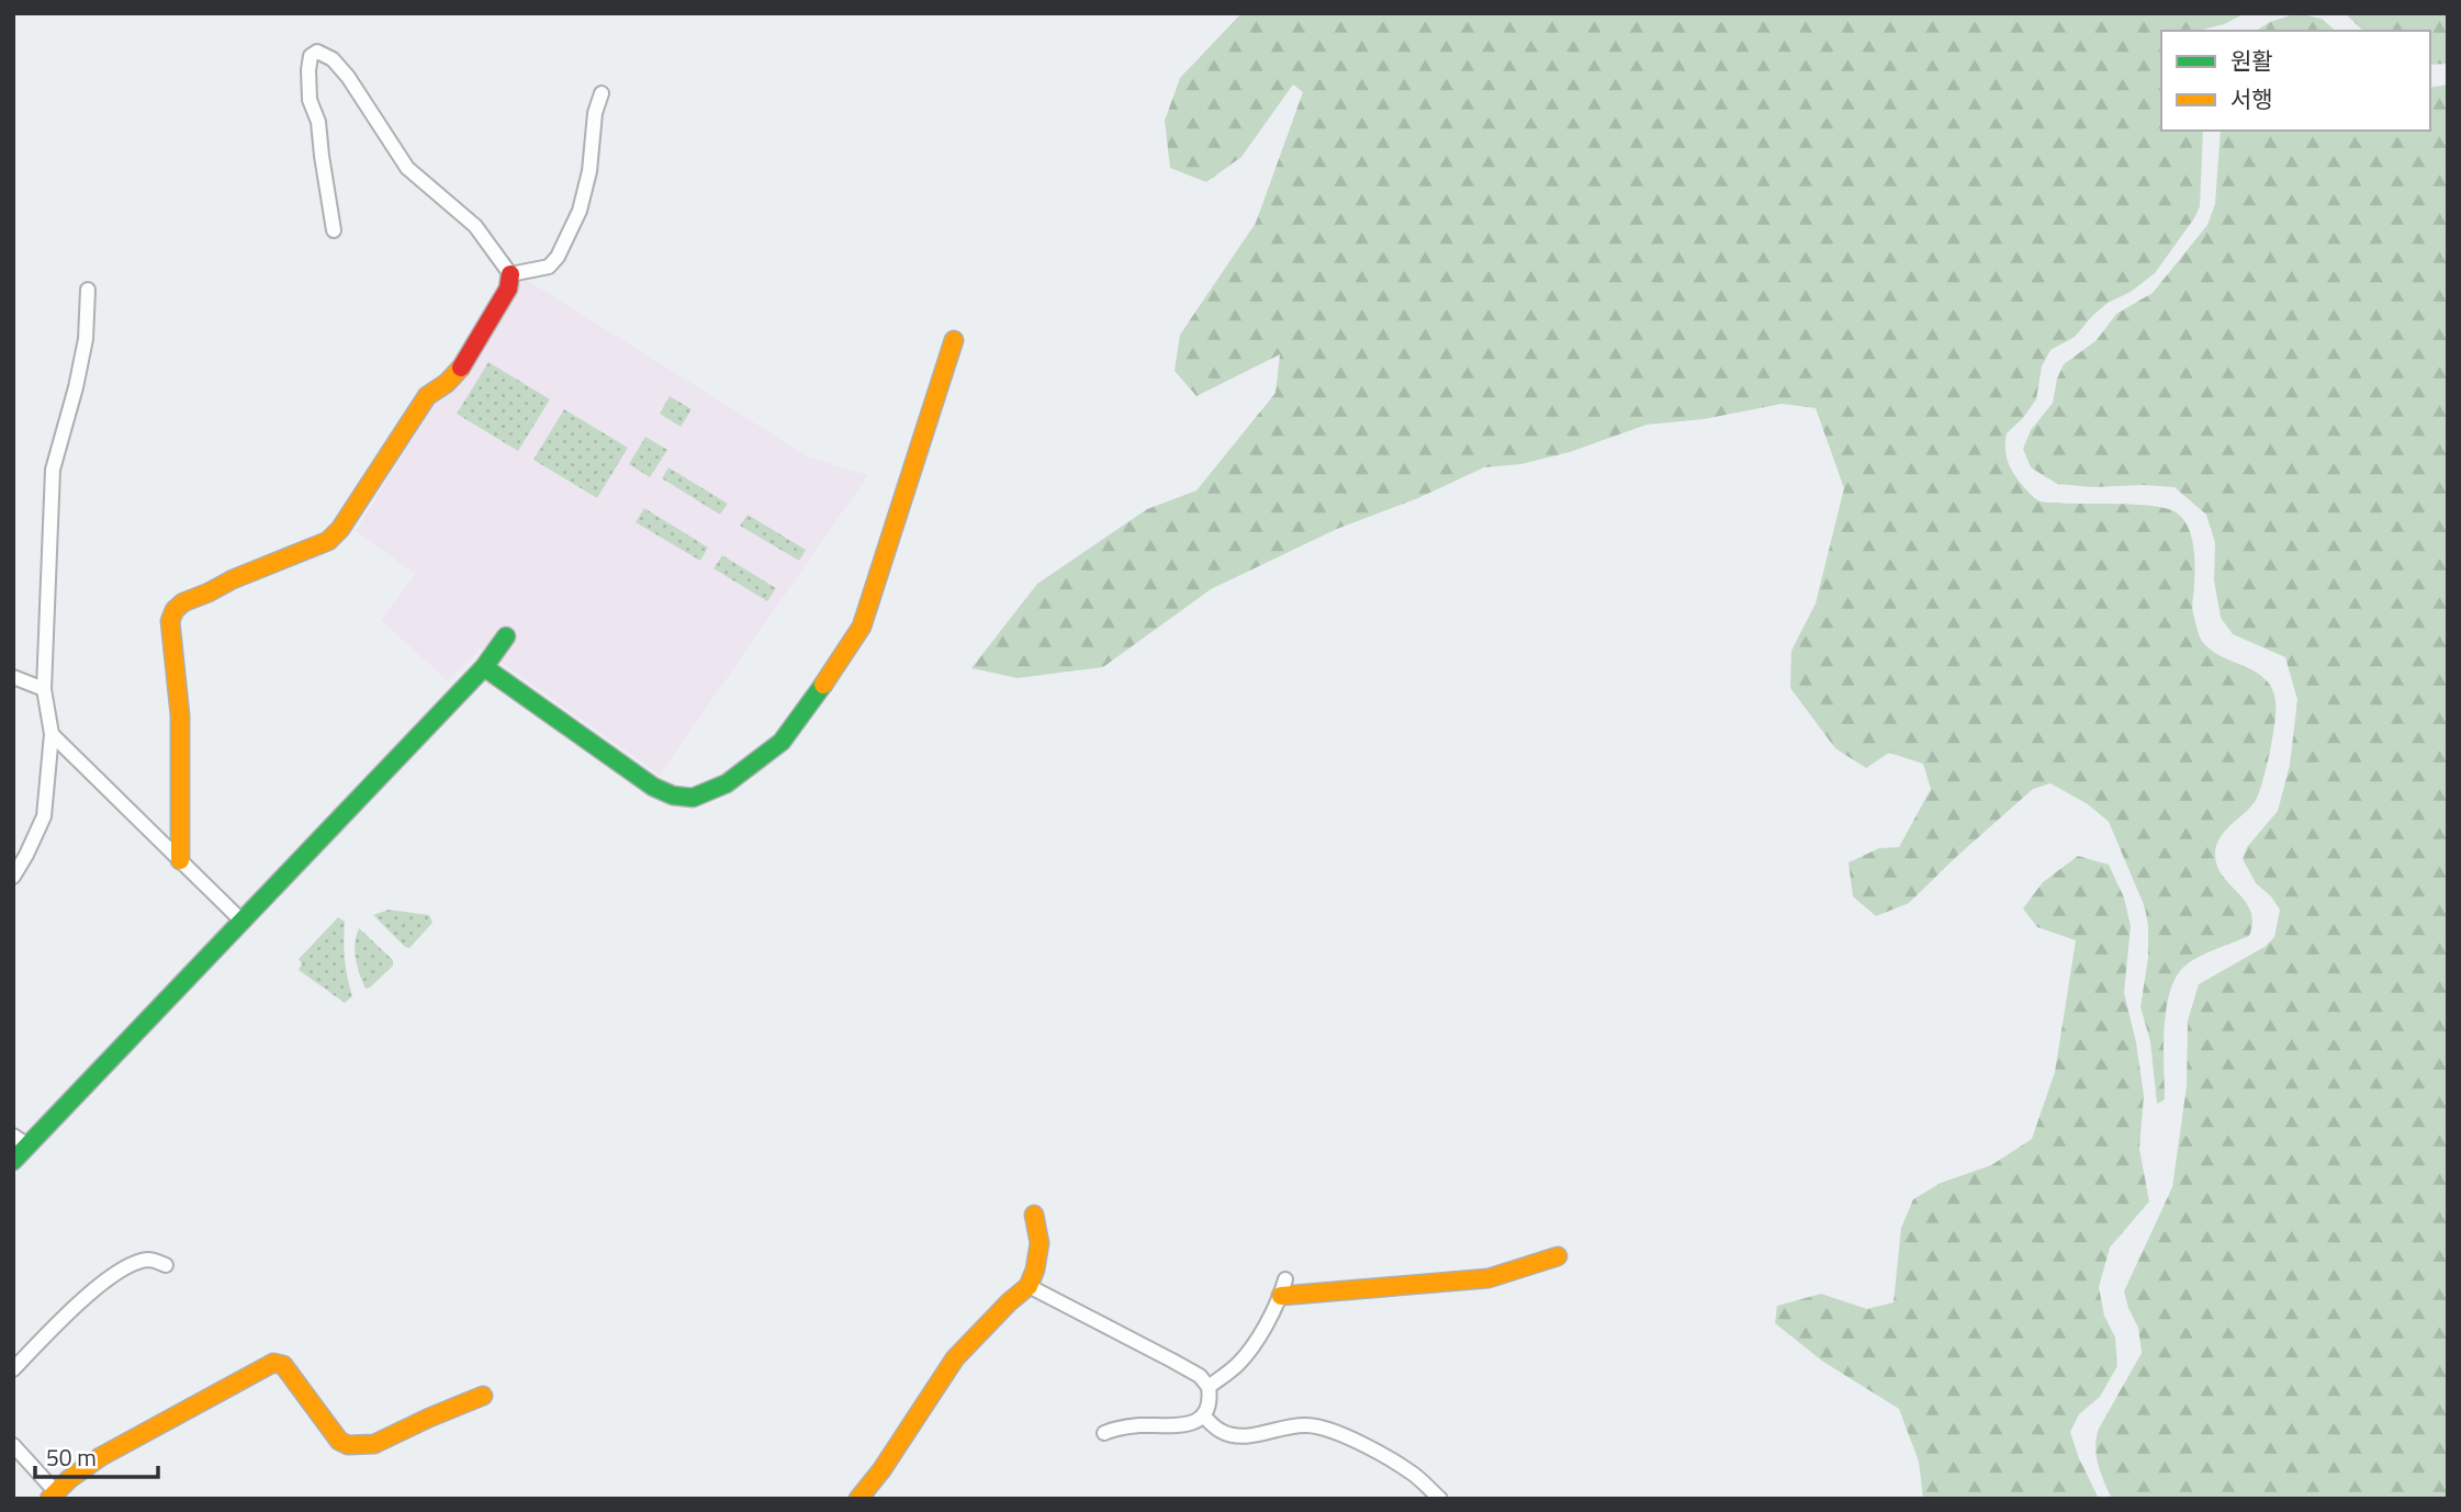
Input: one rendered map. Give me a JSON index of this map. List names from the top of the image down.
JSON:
{
  "legend": ["원활", "서행"],
  "scale_bar": "50 m"
}
